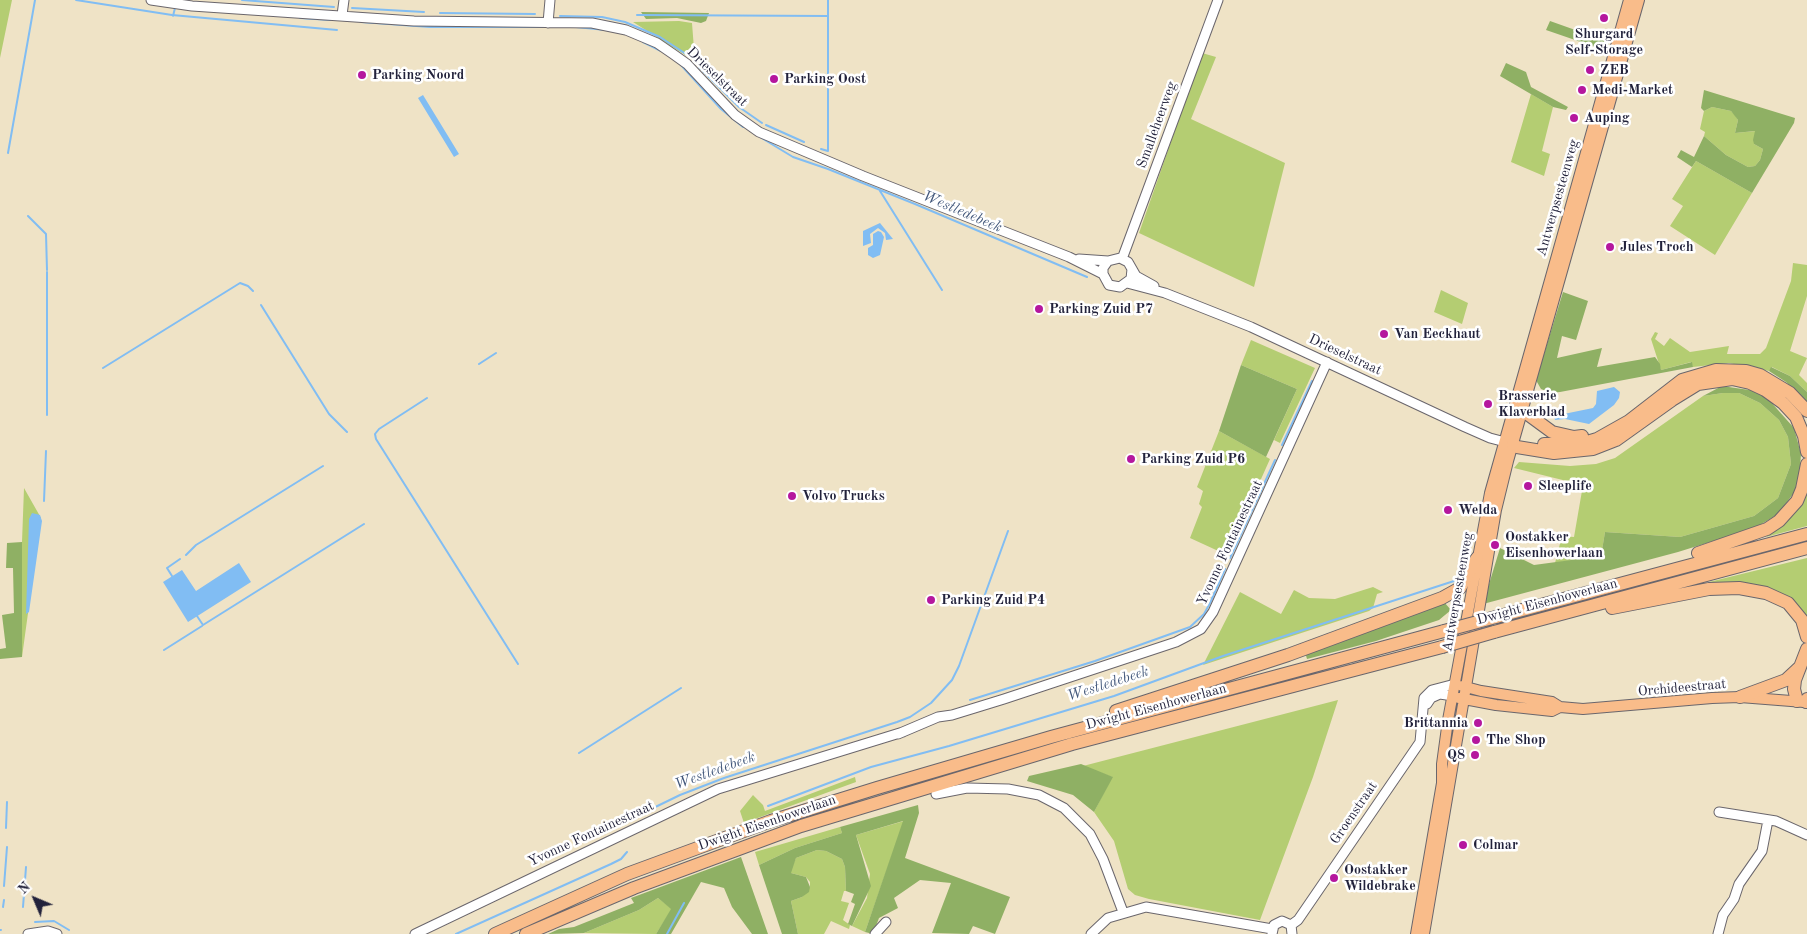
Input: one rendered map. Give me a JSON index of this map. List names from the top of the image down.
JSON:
{
  "streets": {
    "highway": ["Dwight Eisenhowerlaan"],
    "main road": ["Antwerpsesteenweg", "Orchideestraat"],
    "street": [
      "Drieselstraat",
      "Smalleheerweg",
      "Yvonne Fontainestraat",
      "Groenstraat"
    ]
  },
  "crossings": [
    ["Drieselstraat", "Smalleheerweg"],
    ["Drieselstraat", "Antwerpsesteenweg"],
    ["Drieselstraat", "Yvonne Fontainestraat"],
    ["Antwerpsesteenweg", "Orchideestraat"],
    ["Antwerpsesteenweg", "Groenstraat"],
    ["Orchideestraat", "Groenstraat"]
  ],
  "water": ["Westledebeek"],
  "places": [
    "Shurgard Self-Storage",
    "ZEB",
    "Parking Noord",
    "Parking Oost",
    "Medi-Market",
    "Auping",
    "Jules Troch",
    "Parking Zuid P7",
    "Van Eeckhaut",
    "Brasserie Klaverblad",
    "Parking Zuid P6",
    "Sleeplife",
    "Volvo Trucks",
    "Welda",
    "Oostakker Eisenhowerlaan",
    "Parking Zuid P4",
    "Brittannia",
    "The Shop",
    "Q8",
    "Colmar",
    "Oostakker Wildebrake"
  ],
  "north": "top left"
}
